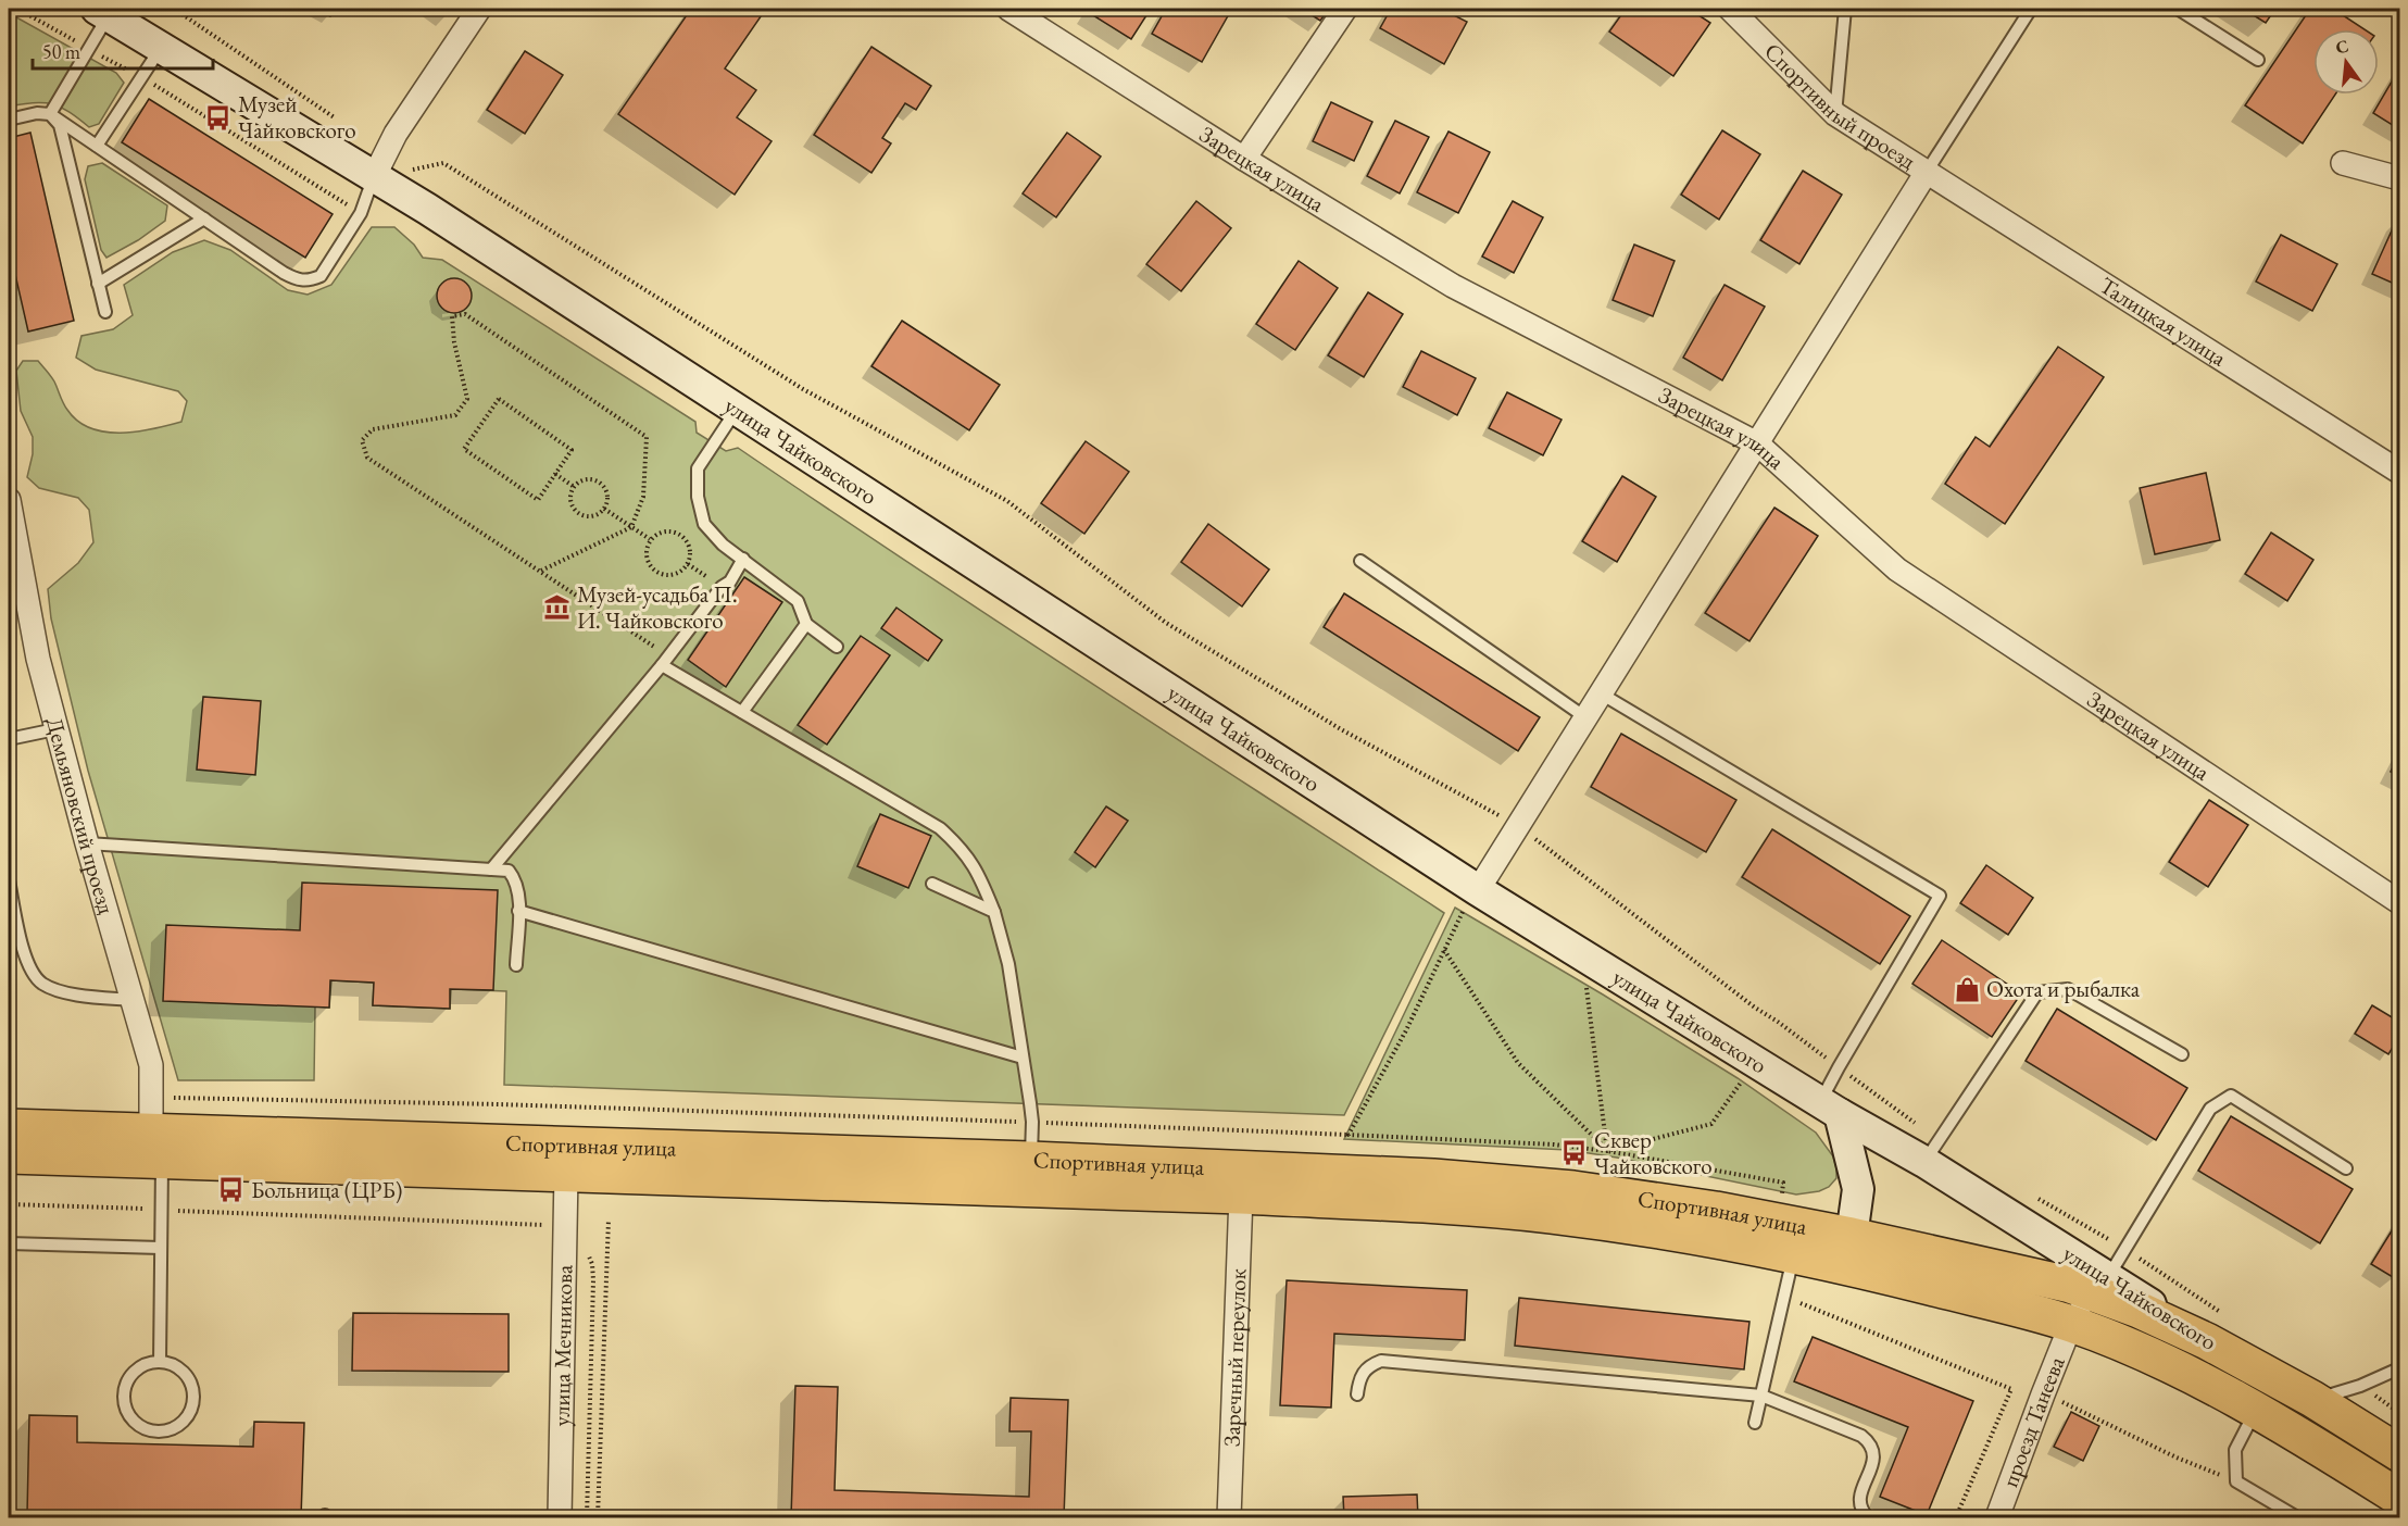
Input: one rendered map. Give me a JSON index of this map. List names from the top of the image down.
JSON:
{
  "streets": {
    "highway": ["улица Чайковского", "Спортивная улица"],
    "street": [
      "Спортивный проезд",
      "Зарецкая улица",
      "Талицкая улица",
      "Демьяновский проезд",
      "улица Мечникова",
      "Заречный переулок",
      "проезд Танеева"
    ]
  },
  "crossings": [
    ["Спортивный проезд", "Талицкая улица"],
    ["улица Чайковского", "Спортивная улица"],
    ["улица Чайковского", "проезд Танеева"],
    ["Демьяновский проезд", "Спортивная улица"],
    ["Спортивная улица", "улица Мечникова"],
    ["Спортивная улица", "Заречный переулок"],
    ["Спортивная улица", "проезд Танеева"]
  ],
  "places": {
    "bus stop": ["Музей Чайковского", "Сквер Чайковского", "Больница (ЦРБ)"],
    "museum": ["Музей-усадьба П. И. Чайковского"],
    "shop": ["Охота и рыбалка"]
  },
  "scale_bar": "50 m",
  "north": "top"
}
